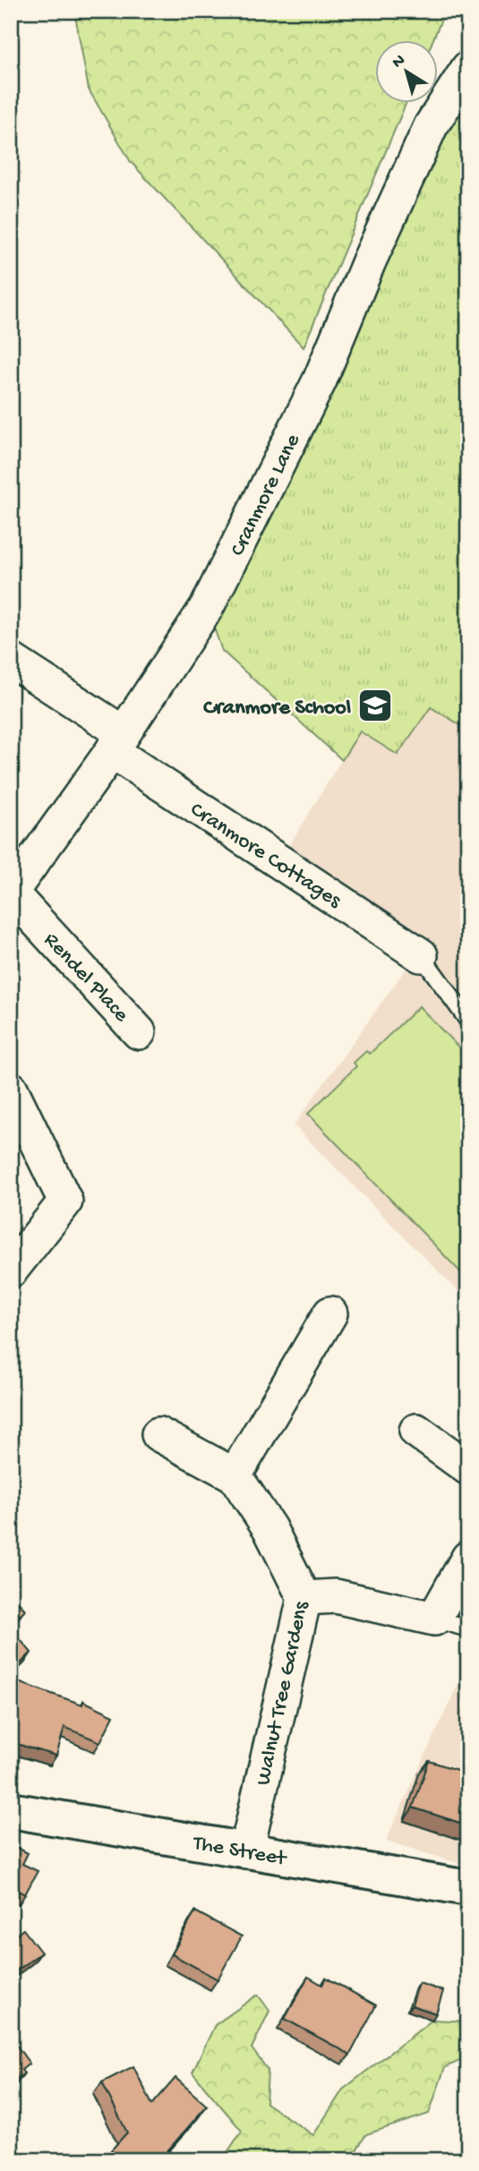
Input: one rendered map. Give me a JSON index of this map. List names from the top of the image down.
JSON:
{
  "streets": {
    "street": [
      "Cranmore Lane",
      "Cranmore Cottages",
      "Rendel Place",
      "Walnut Tree Gardens",
      "The Street"
    ]
  },
  "crossings": [
    ["Cranmore Lane", "Cranmore Cottages"],
    ["Cranmore Lane", "Rendel Place"],
    ["Walnut Tree Gardens", "The Street"]
  ],
  "places": {
    "school or university": ["Cranmore School"]
  },
  "north": "top left"
}
